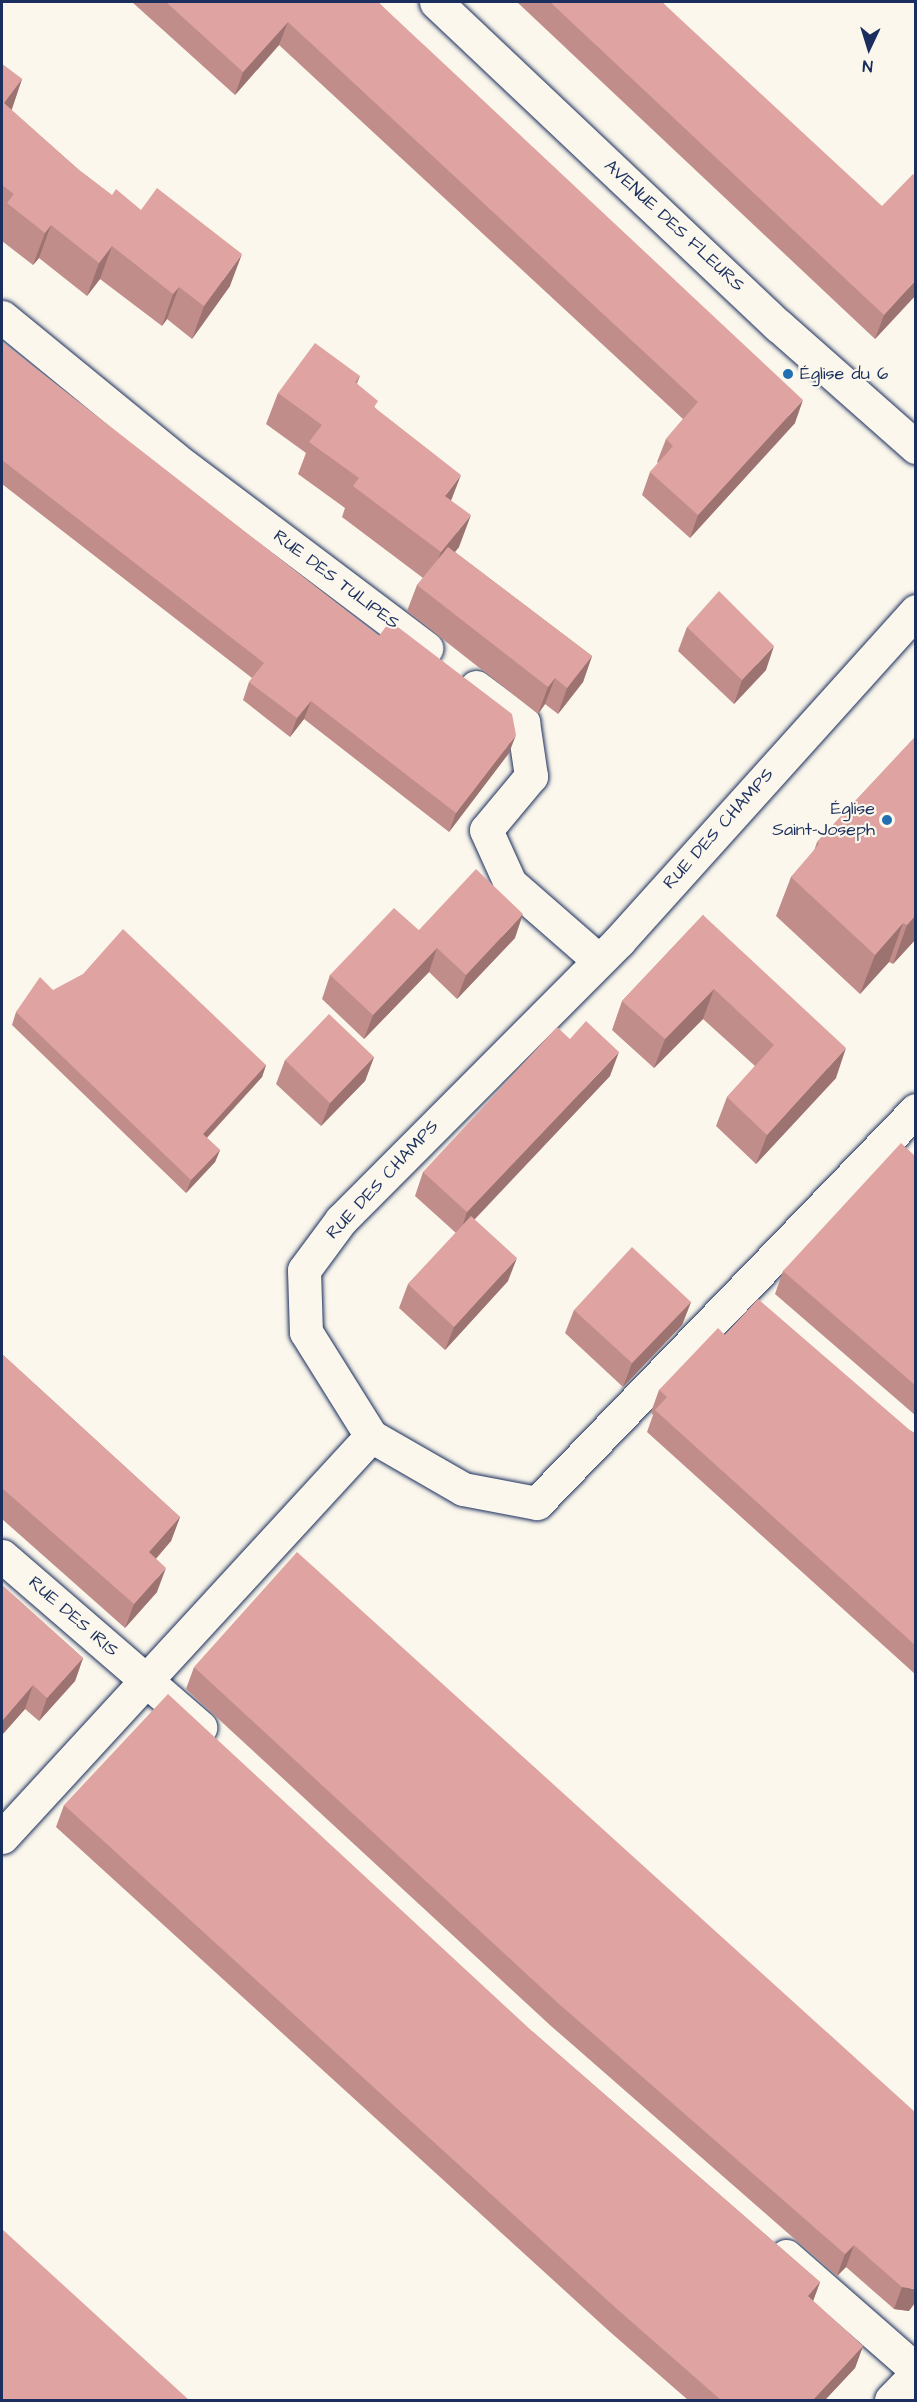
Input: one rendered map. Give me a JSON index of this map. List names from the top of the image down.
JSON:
{
  "streets": {
    "street": [
      "AVENUE DES FLEURS",
      "RUE DES TULIPES",
      "RUE DES CHAMPS",
      "RUE DES IRIS"
    ]
  },
  "crossings": [
    ["RUE DES TULIPES", "RUE DES CHAMPS"]
  ],
  "places": ["Église du 6", "Église Saint-Joseph"],
  "north": "bottom"
}
